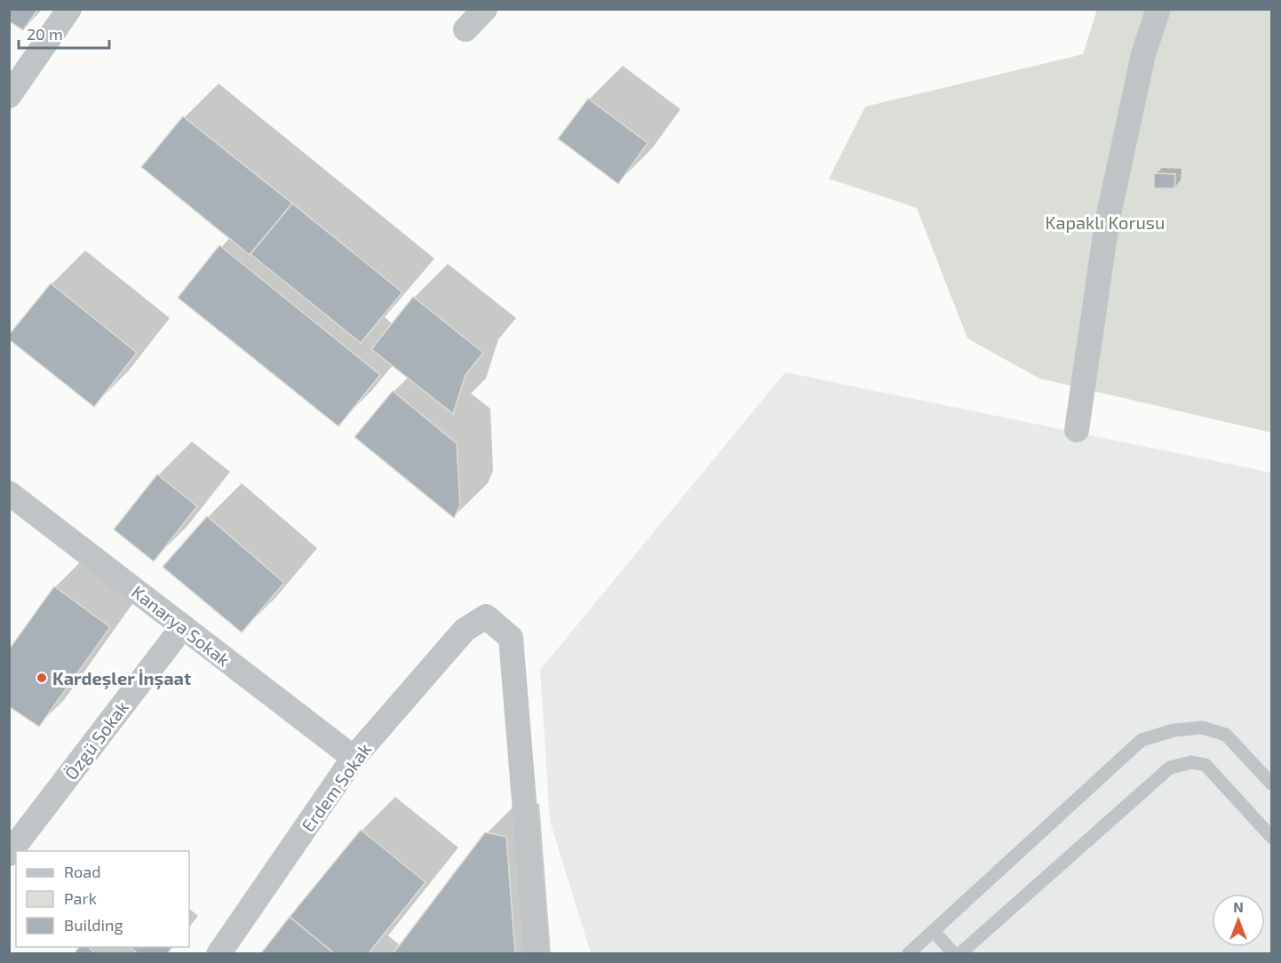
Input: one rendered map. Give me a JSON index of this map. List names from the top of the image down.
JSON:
{
  "streets": {
    "street": ["Kanarya Sokak", "Özgü Sokak", "Erdem Sokak"]
  },
  "crossings": [
    ["Kanarya Sokak", "Özgü Sokak"],
    ["Kanarya Sokak", "Erdem Sokak"]
  ],
  "parks": ["Kapaklı Korusu"],
  "places": ["Kardeşler İnşaat"],
  "legend": ["Road", "Park", "Building"],
  "scale_bar": "20 m",
  "north": "top"
}
